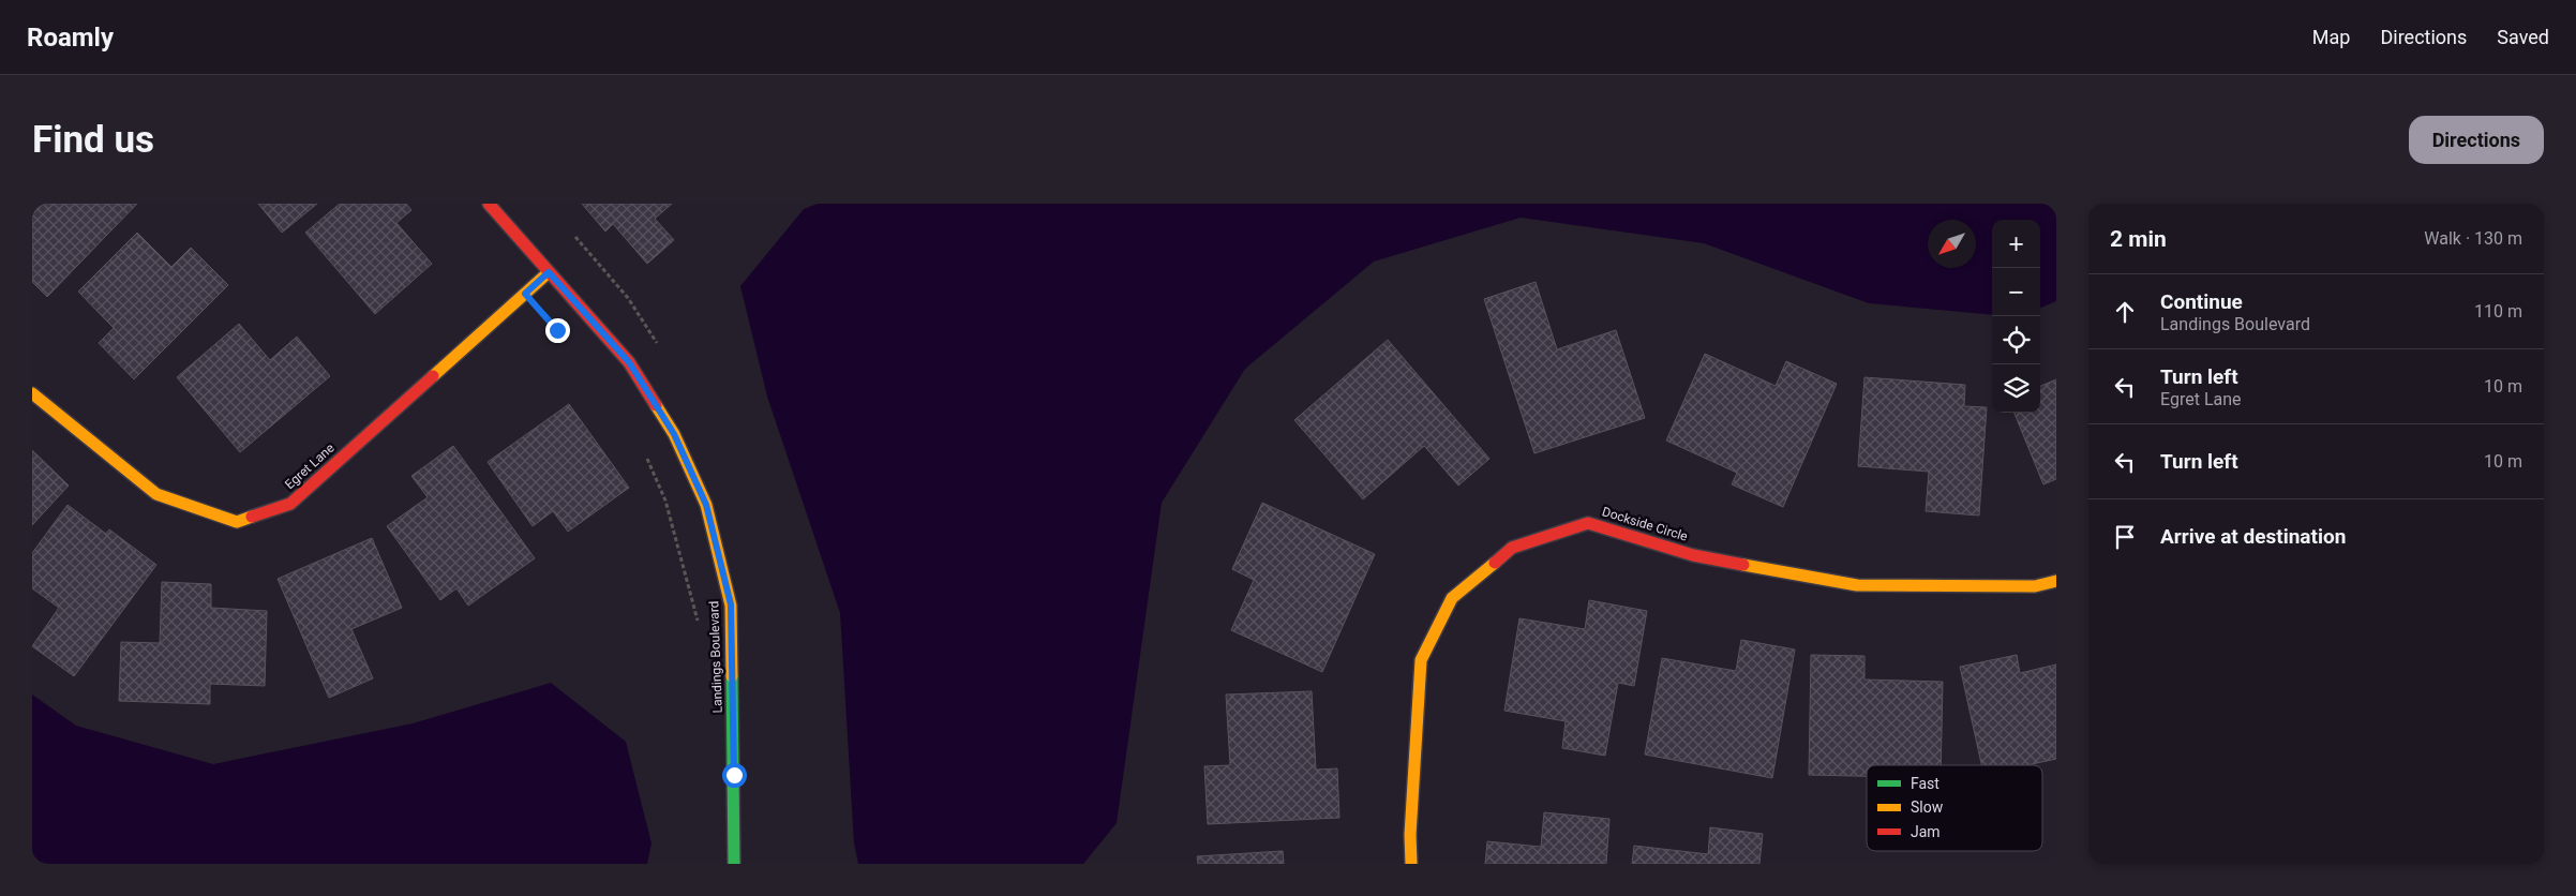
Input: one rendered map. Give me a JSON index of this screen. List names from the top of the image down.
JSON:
{
  "streets": {
    "street": ["Egret Lane", "Dockside Circle", "Landings Boulevard"]
  },
  "crossings": [
    ["Egret Lane", "Landings Boulevard"]
  ],
  "legend": ["Fast", "Slow", "Jam"],
  "north": "bottom left",
  "page": {
    "header": "Roamly",
    "nav": ["Map", "Directions", "Saved"],
    "buttons": "Directions",
    "title": "Find us",
    "heading": ["2 min", "Walk · 130 m"],
    "map_buttons": ["+", "−"],
    "list": [
      ["Continue", "Landings Boulevard", "110 m"],
      ["Turn left", "Egret Lane", "10 m"],
      ["Turn left", "10 m"],
      "Arrive at destination"
    ]
  }
}
